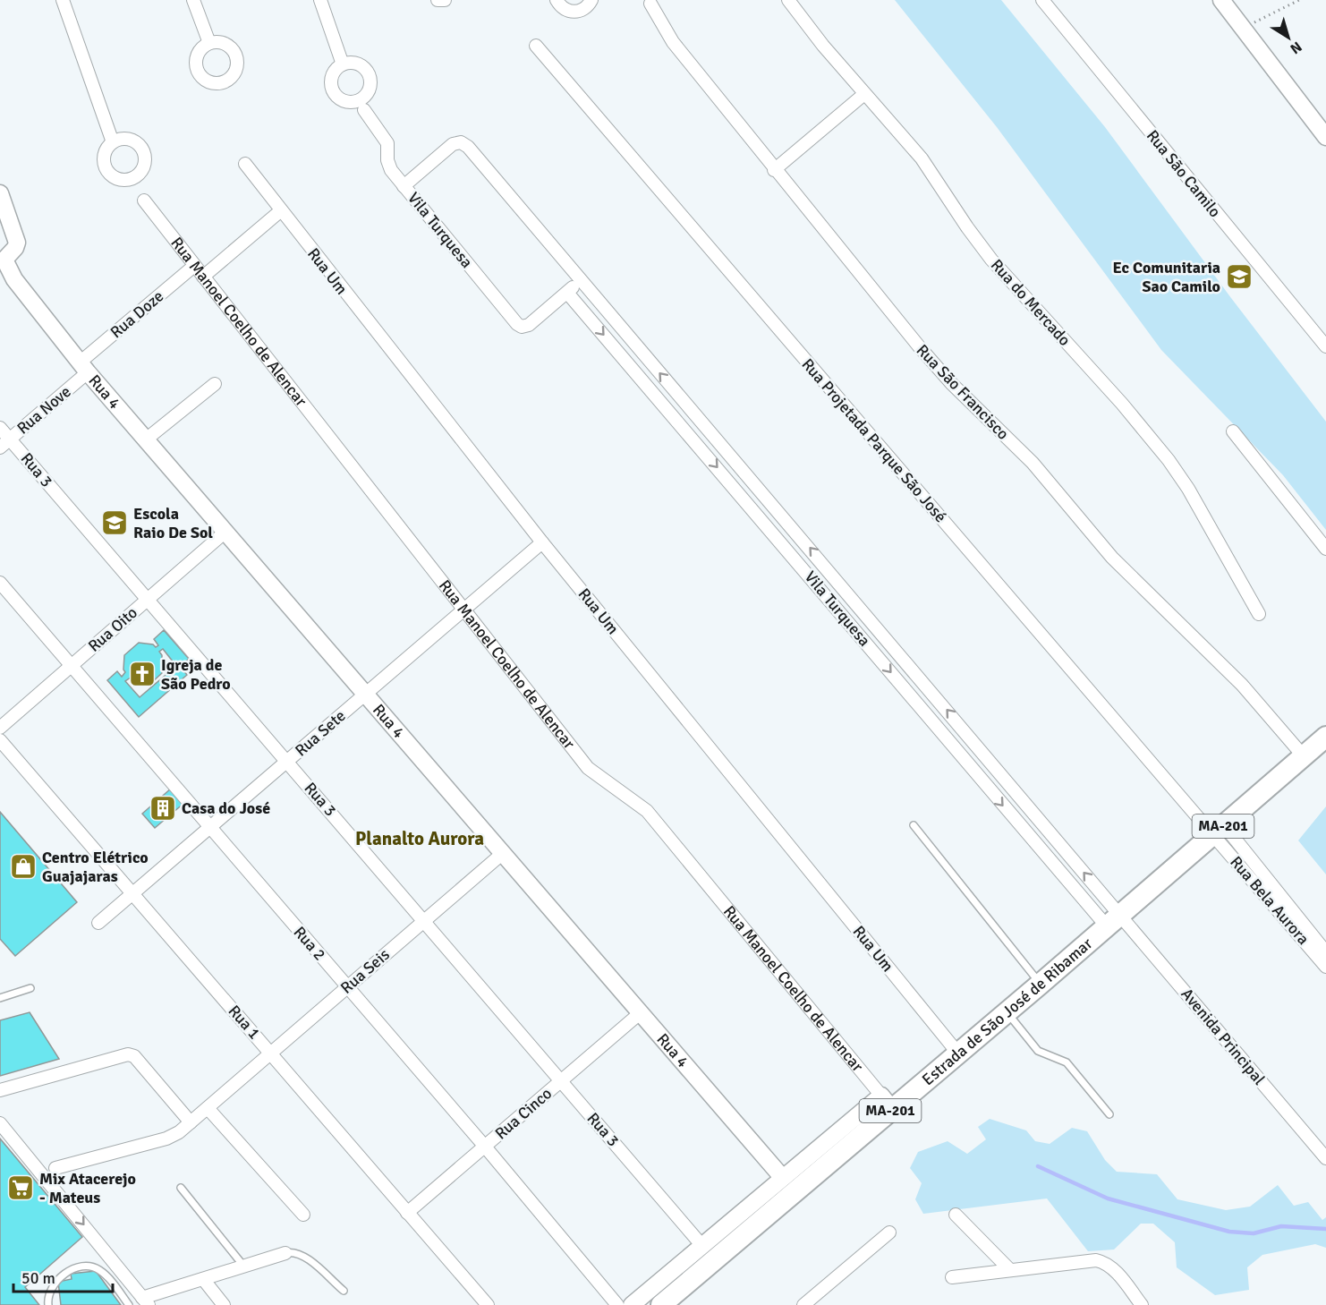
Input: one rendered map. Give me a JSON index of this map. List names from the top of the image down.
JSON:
{
  "streets": {
    "main road": ["MA-201", "Estrada de São José de Ribamar"],
    "street": [
      "Rua São Camilo",
      "Vila Turquesa",
      "Rua Um",
      "Rua do Mercado",
      "Rua Doze",
      "Rua Manoel Coelho de Alencar",
      "Rua 4",
      "Rua São Francisco",
      "Rua Nove",
      "Rua Projetada Parque São José",
      "Rua 3",
      "Rua Oito",
      "Rua Sete",
      "Rua Bela Aurora",
      "Rua 2",
      "Rua Seis",
      "Rua 1",
      "Avenida Principal",
      "Rua Cinco"
    ]
  },
  "crossings": [
    ["Vila Turquesa", "Estrada de São José de Ribamar"],
    ["Vila Turquesa", "Avenida Principal"],
    ["Rua Um", "Rua Sete"],
    ["Rua Um", "Estrada de São José de Ribamar"],
    ["Rua Doze", "Rua Manoel Coelho de Alencar"],
    ["Rua Doze", "Rua 4"],
    ["Rua Doze", "Rua Nove"],
    ["Rua Manoel Coelho de Alencar", "Rua Sete"],
    ["Rua Manoel Coelho de Alencar", "Estrada de São José de Ribamar"],
    ["Rua 4", "Rua Nove"],
    ["Rua 4", "Rua Oito"],
    ["Rua 4", "Rua Sete"],
    ["Rua 4", "Rua Seis"],
    ["Rua 4", "Estrada de São José de Ribamar"],
    ["Rua 4", "Rua Cinco"],
    ["Rua São Francisco", "Estrada de São José de Ribamar"],
    ["Rua Nove", "Rua 3"],
    ["Rua Projetada Parque São José", "Rua Bela Aurora"],
    ["Rua Projetada Parque São José", "Estrada de São José de Ribamar"],
    ["Rua 3", "Rua Oito"],
    ["Rua 3", "Rua Sete"],
    ["Rua 3", "Rua Seis"],
    ["Rua 3", "Estrada de São José de Ribamar"],
    ["Rua 3", "Rua Cinco"],
    ["Rua Oito", "Rua 2"],
    ["Rua Sete", "Rua 2"],
    ["Rua Sete", "Rua 1"],
    ["Rua Bela Aurora", "Estrada de São José de Ribamar"],
    ["Rua 2", "Rua Seis"],
    ["Rua 2", "Rua Cinco"],
    ["Rua Seis", "Rua 1"],
    ["Estrada de São José de Ribamar", "Avenida Principal"],
    ["Rua 1", "Rua Cinco"]
  ],
  "districts": ["Planalto Aurora"],
  "places": {
    "school or university": ["Ec Comunitaria Sao Camilo", "Escola Raio De Sol"],
    "church": ["Igreja de São Pedro"],
    "building": ["Casa do José"],
    "shop": ["Centro Elétrico Guajajaras"],
    "supermarket": ["Mix Atacerejo - Mateus"]
  },
  "scale_bar": "50 m",
  "north": "bottom right"
}
